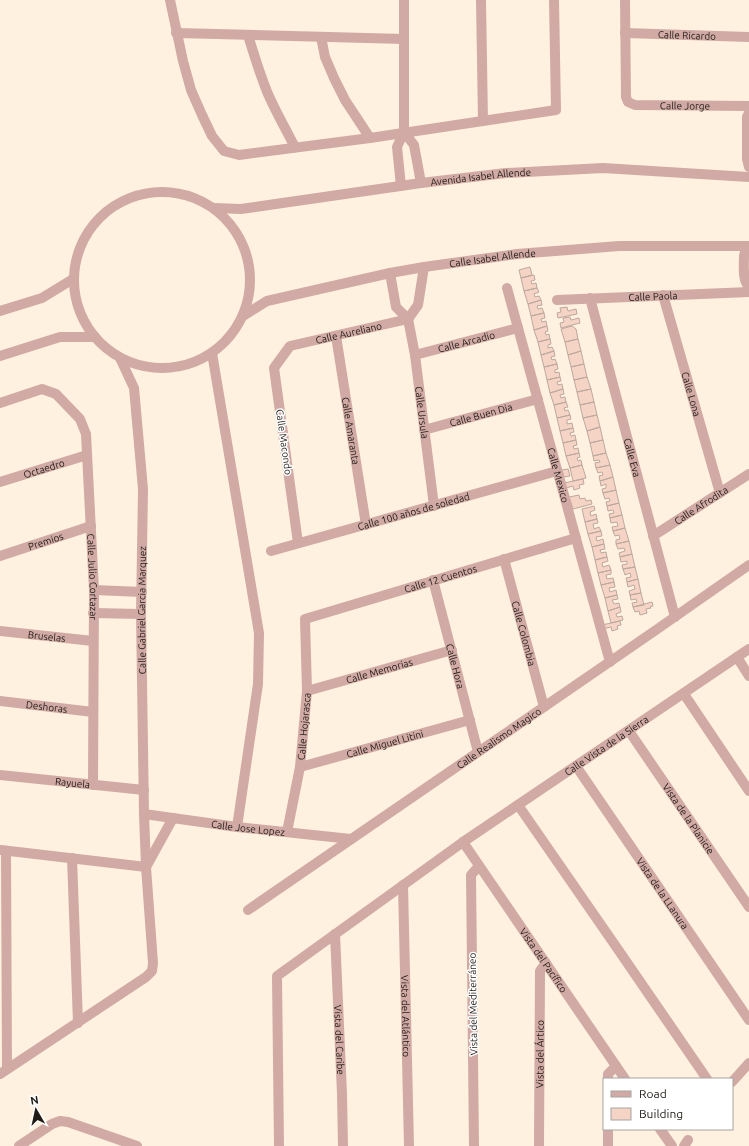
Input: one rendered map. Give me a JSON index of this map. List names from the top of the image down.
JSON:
{
  "streets": {
    "street": [
      "Calle Ricardo",
      "Calle Jorge",
      "Avenida Isabel Allende",
      "Calle Isabel Allende",
      "Calle Paola",
      "Calle Aureliano",
      "Calle Arcadio",
      "Calle Lona",
      "Calle Ursula",
      "Calle Buen Dia",
      "Calle Amaranta",
      "Calle Macondo",
      "Calle Eva",
      "Octaedro",
      "Calle Mexico",
      "Calle Afrodita",
      "Calle 100 años de soledad",
      "Premios",
      "Calle Julio Cortazar",
      "Calle 12 Cuentos",
      "Calle Gabriel Garcia Marquez",
      "Calle Colombia",
      "Bruselas",
      "Calle Hora",
      "Calle Memorias",
      "Deshoras",
      "Calle Hojarasca",
      "Calle Realismo Magico",
      "Calle Miguel Litini",
      "Calle Vista de la Sierra",
      "Rayuela",
      "Vista de la Planicie",
      "Calle Jose Lopez",
      "Vista de la LLanura",
      "Vista del Pacífico",
      "Vista del Mediterráneo",
      "Vista del Atlántico",
      "Vista del Caribe",
      "Vista del Ártico"
    ]
  },
  "crossings": [
    ["Calle Ricardo", "Calle Jorge"],
    ["Calle Isabel Allende", "Calle Ursula"],
    ["Calle Paola", "Calle Lona"],
    ["Calle Paola", "Calle Eva"],
    ["Calle Aureliano", "Calle Ursula"],
    ["Calle Aureliano", "Calle Amaranta"],
    ["Calle Aureliano", "Calle Macondo"],
    ["Calle Arcadio", "Calle Ursula"],
    ["Calle Arcadio", "Calle Mexico"],
    ["Calle Lona", "Calle Afrodita"],
    ["Calle Ursula", "Calle Buen Dia"],
    ["Calle Ursula", "Calle 100 años de soledad"],
    ["Calle Buen Dia", "Calle Mexico"],
    ["Calle Amaranta", "Calle 100 años de soledad"],
    ["Calle Macondo", "Calle 100 años de soledad"],
    ["Calle Eva", "Calle Afrodita"],
    ["Calle Eva", "Calle Realismo Magico"],
    ["Octaedro", "Calle Julio Cortazar"],
    ["Calle Mexico", "Calle 100 años de soledad"],
    ["Calle Mexico", "Calle 12 Cuentos"],
    ["Calle Mexico", "Calle Realismo Magico"],
    ["Premios", "Calle Julio Cortazar"],
    ["Calle Julio Cortazar", "Bruselas"],
    ["Calle Julio Cortazar", "Deshoras"],
    ["Calle Julio Cortazar", "Rayuela"],
    ["Calle 12 Cuentos", "Calle Colombia"],
    ["Calle 12 Cuentos", "Calle Hora"],
    ["Calle 12 Cuentos", "Calle Hojarasca"],
    ["Calle Gabriel Garcia Marquez", "Rayuela"],
    ["Calle Gabriel Garcia Marquez", "Calle Jose Lopez"],
    ["Calle Colombia", "Calle Realismo Magico"],
    ["Calle Hora", "Calle Memorias"],
    ["Calle Hora", "Calle Realismo Magico"],
    ["Calle Hora", "Calle Miguel Litini"],
    ["Calle Memorias", "Calle Hojarasca"],
    ["Calle Hojarasca", "Calle Miguel Litini"],
    ["Calle Hojarasca", "Calle Jose Lopez"],
    ["Calle Realismo Magico", "Calle Jose Lopez"],
    ["Calle Vista de la Sierra", "Vista de la Planicie"],
    ["Calle Vista de la Sierra", "Vista de la LLanura"],
    ["Calle Vista de la Sierra", "Vista del Pacífico"],
    ["Calle Vista de la Sierra", "Vista del Atlántico"],
    ["Calle Vista de la Sierra", "Vista del Caribe"],
    ["Vista del Pacífico", "Vista del Mediterráneo"],
    ["Vista del Pacífico", "Vista del Ártico"]
  ],
  "legend": ["Road", "Building"],
  "north": "top"
}
